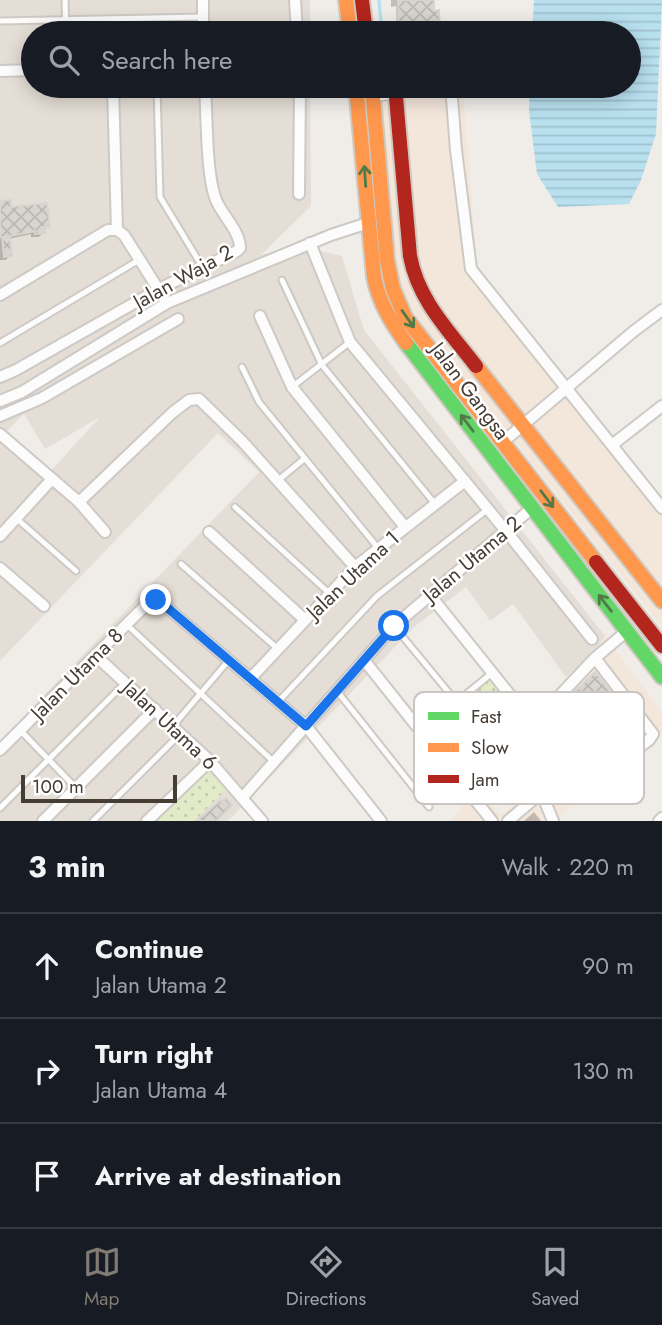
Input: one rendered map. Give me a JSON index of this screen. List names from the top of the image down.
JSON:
{
  "streets": {
    "main road": ["Jalan Gangsa"],
    "street": [
      "Jalan Waja 2",
      "Jalan Utama 2",
      "Jalan Utama 1",
      "Jalan Utama 8",
      "Jalan Utama 6"
    ]
  },
  "crossings": [
    ["Jalan Gangsa", "Jalan Utama 2"],
    ["Jalan Utama 2", "Jalan Utama 6"],
    ["Jalan Utama 8", "Jalan Utama 6"]
  ],
  "legend": ["Fast", "Slow", "Jam"],
  "scale_bar": "100 m",
  "page": {
    "search": "Search here",
    "scale": "100 m",
    "heading": ["3 min", "Walk · 220 m"],
    "list": [
      ["Continue", "Jalan Utama 2", "90 m"],
      ["Turn right", "Jalan Utama 4", "130 m"],
      "Arrive at destination"
    ],
    "nav": ["Map", "Directions", "Saved"]
  }
}
